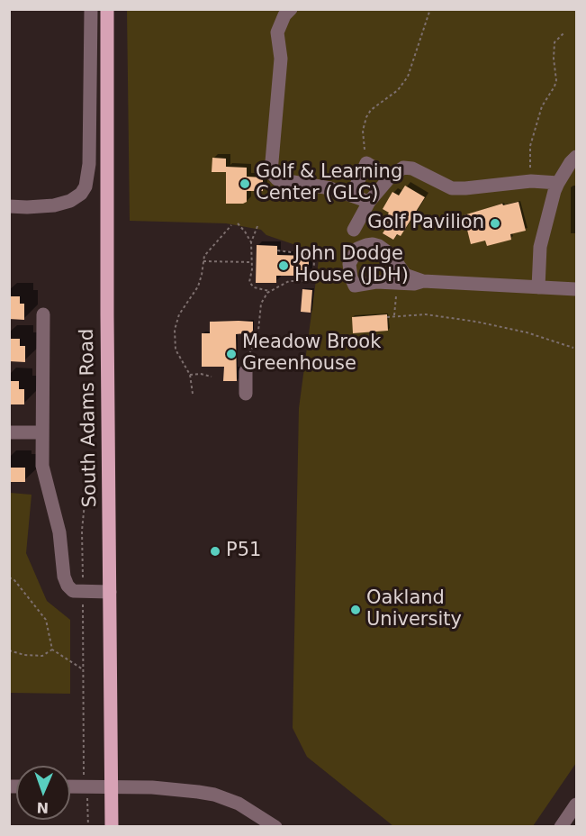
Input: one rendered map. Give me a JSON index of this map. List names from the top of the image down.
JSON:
{
  "streets": {
    "main road": ["South Adams Road"]
  },
  "places": [
    "Golf & Learning Center (GLC)",
    "Golf Pavilion",
    "John Dodge House (JDH)",
    "Meadow Brook Greenhouse",
    "P51",
    "Oakland University"
  ],
  "north": "bottom"
}
